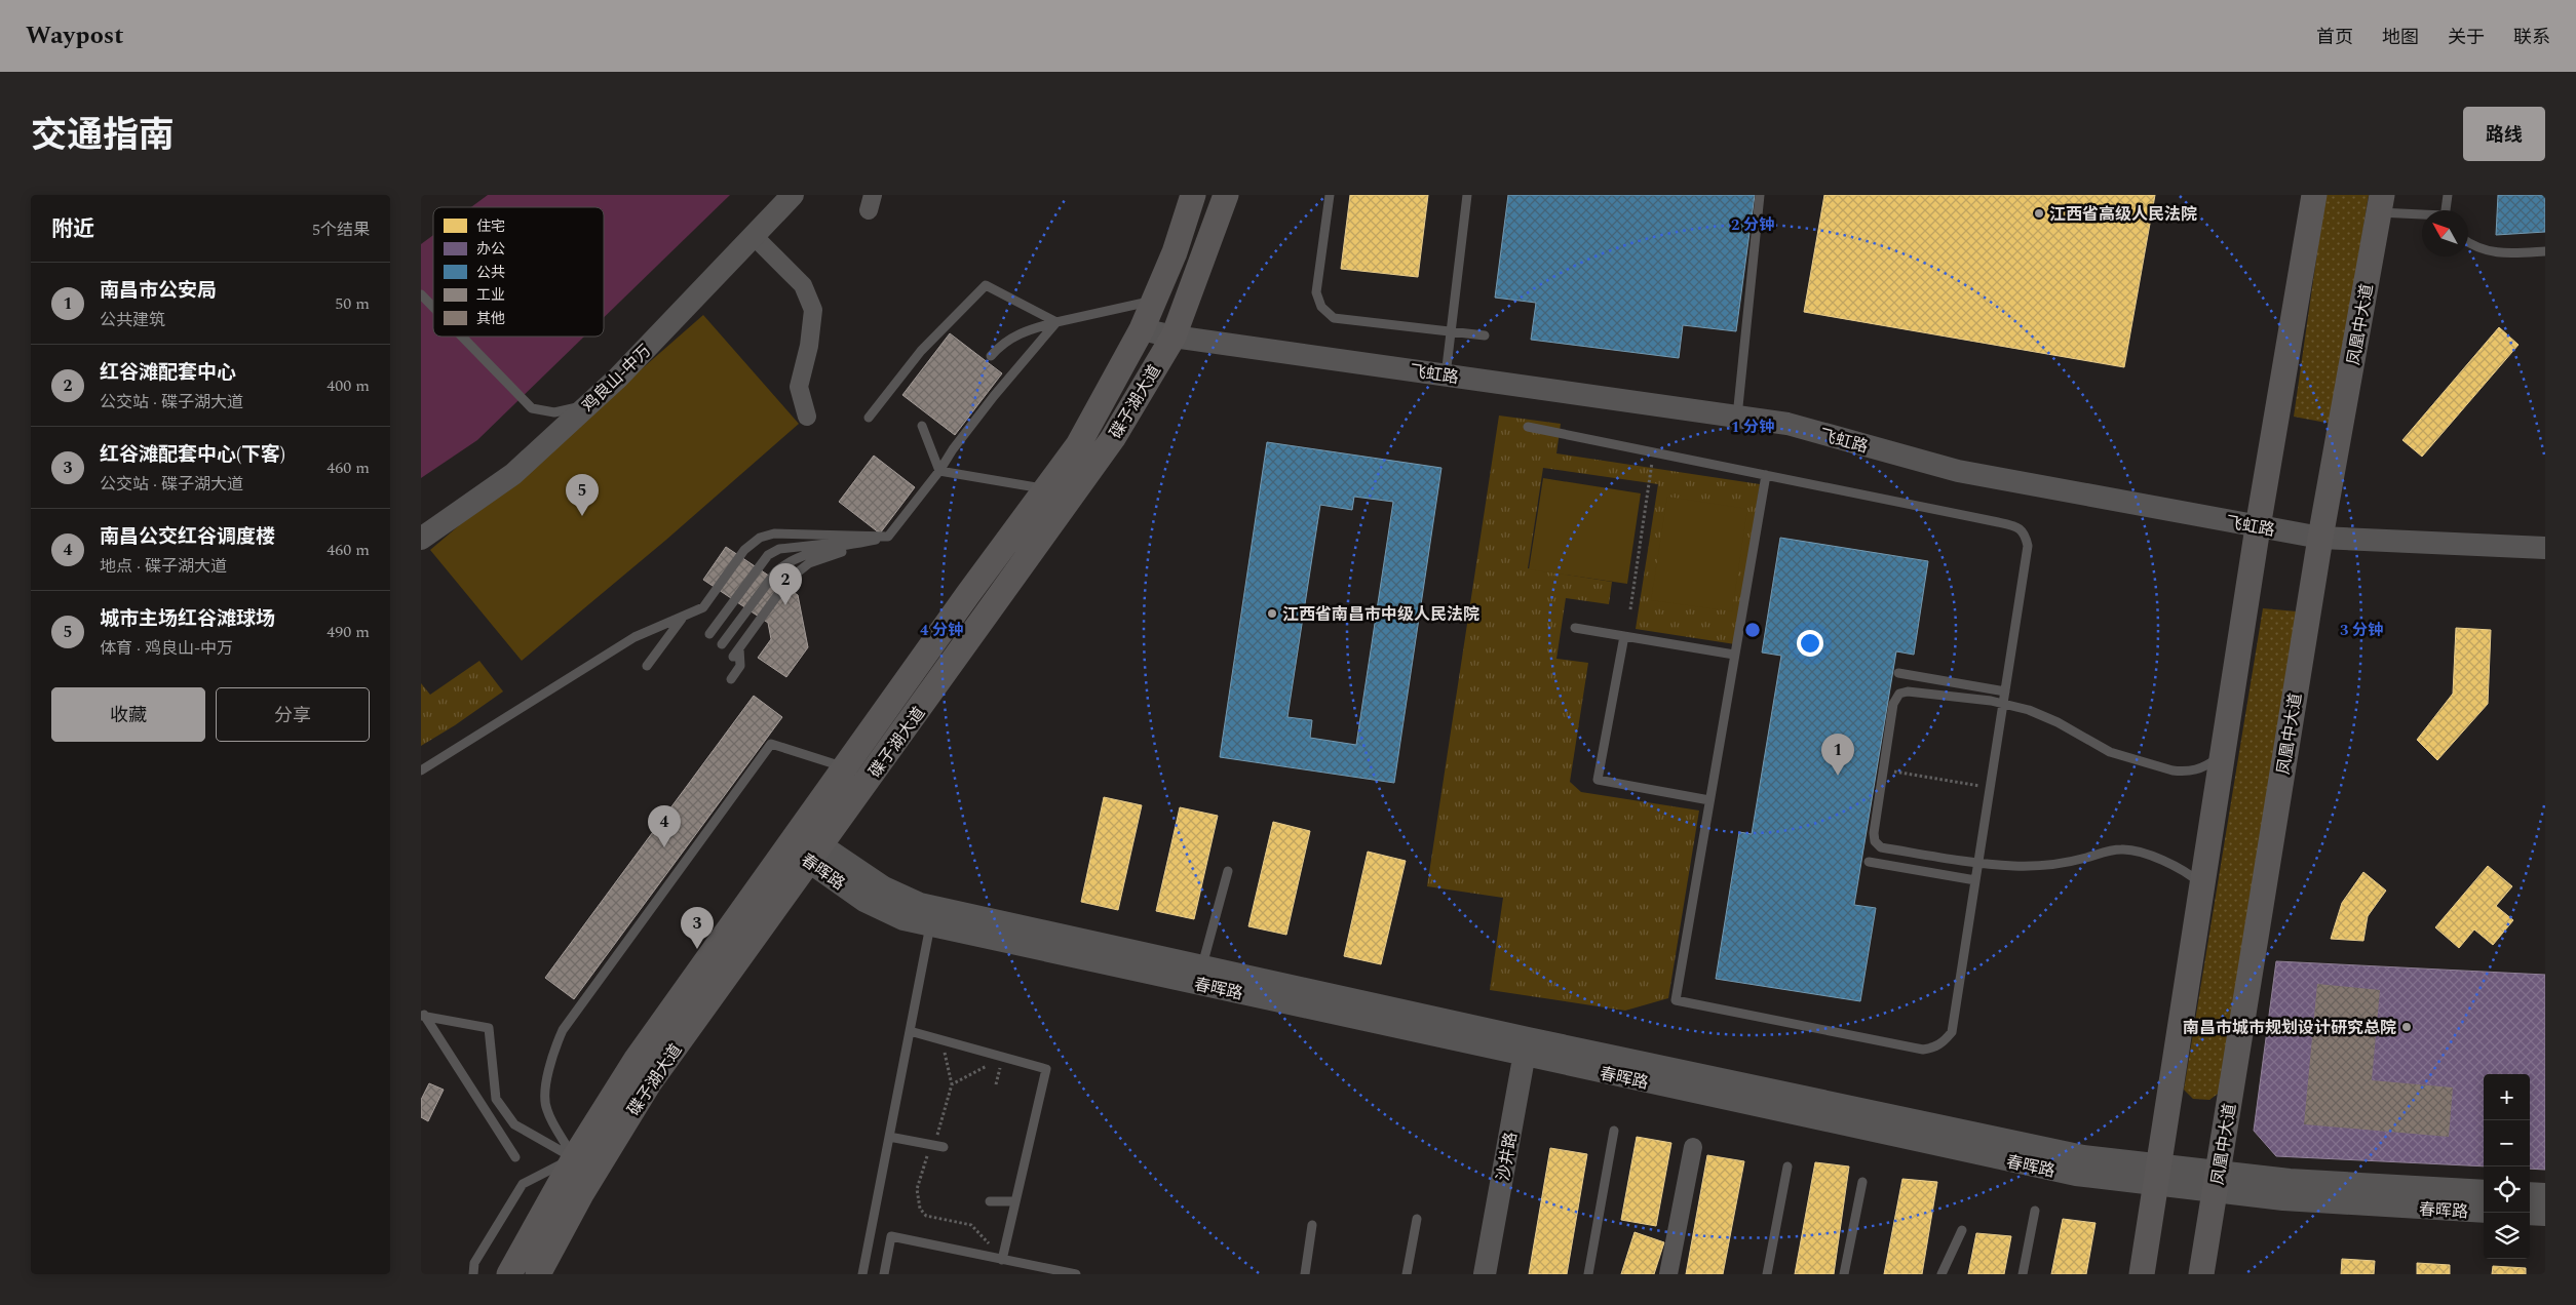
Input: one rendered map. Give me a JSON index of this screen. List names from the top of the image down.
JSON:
{
  "streets": {
    "main road": ["凤凰中大道", "碟子湖大道"],
    "street": [
      "飞虹路",
      "鸡良山-中万",
      "春晖路",
      "沙井路"
    ]
  },
  "crossings": [
    ["凤凰中大道", "飞虹路"],
    ["凤凰中大道", "春晖路"],
    ["飞虹路", "碟子湖大道"],
    ["碟子湖大道", "春晖路"],
    ["春晖路", "沙井路"]
  ],
  "places": ["江西省高级人民法院", "江西省南昌市中级人民法院", "南昌市城市规划设计研究总院"],
  "legend": [
    "住宅",
    "办公",
    "公共",
    "工业",
    "其他"
  ],
  "north": "top left",
  "page": {
    "header": "Waypost",
    "nav": [
      "首页",
      "地图",
      "关于",
      "联系"
    ],
    "title": "交通指南",
    "buttons": [
      "路线",
      ["收藏", "分享"]
    ],
    "heading": ["附近", "5个结果"],
    "list": [
      {
        "mark": "1",
        "name": "南昌市公安局",
        "note": "公共建筑",
        "value": "50 m"
      },
      {
        "mark": "2",
        "name": "红谷滩配套中心",
        "note": "公交站 · 碟子湖大道",
        "value": "400 m"
      },
      {
        "mark": "3",
        "name": "红谷滩配套中心(下客)",
        "note": "公交站 · 碟子湖大道",
        "value": "460 m"
      },
      {
        "mark": "4",
        "name": "南昌公交红谷调度楼",
        "note": "地点 · 碟子湖大道",
        "value": "460 m"
      },
      {
        "mark": "5",
        "name": "城市主场红谷滩球场",
        "note": "体育 · 鸡良山-中万",
        "value": "490 m"
      }
    ],
    "pins": [
      "5",
      "2",
      "1",
      "4",
      "3"
    ],
    "map_buttons": ["+", "−"]
  },
  "rings": [
    "2 分钟",
    "1 分钟",
    "3 分钟",
    "4 分钟"
  ]
}
